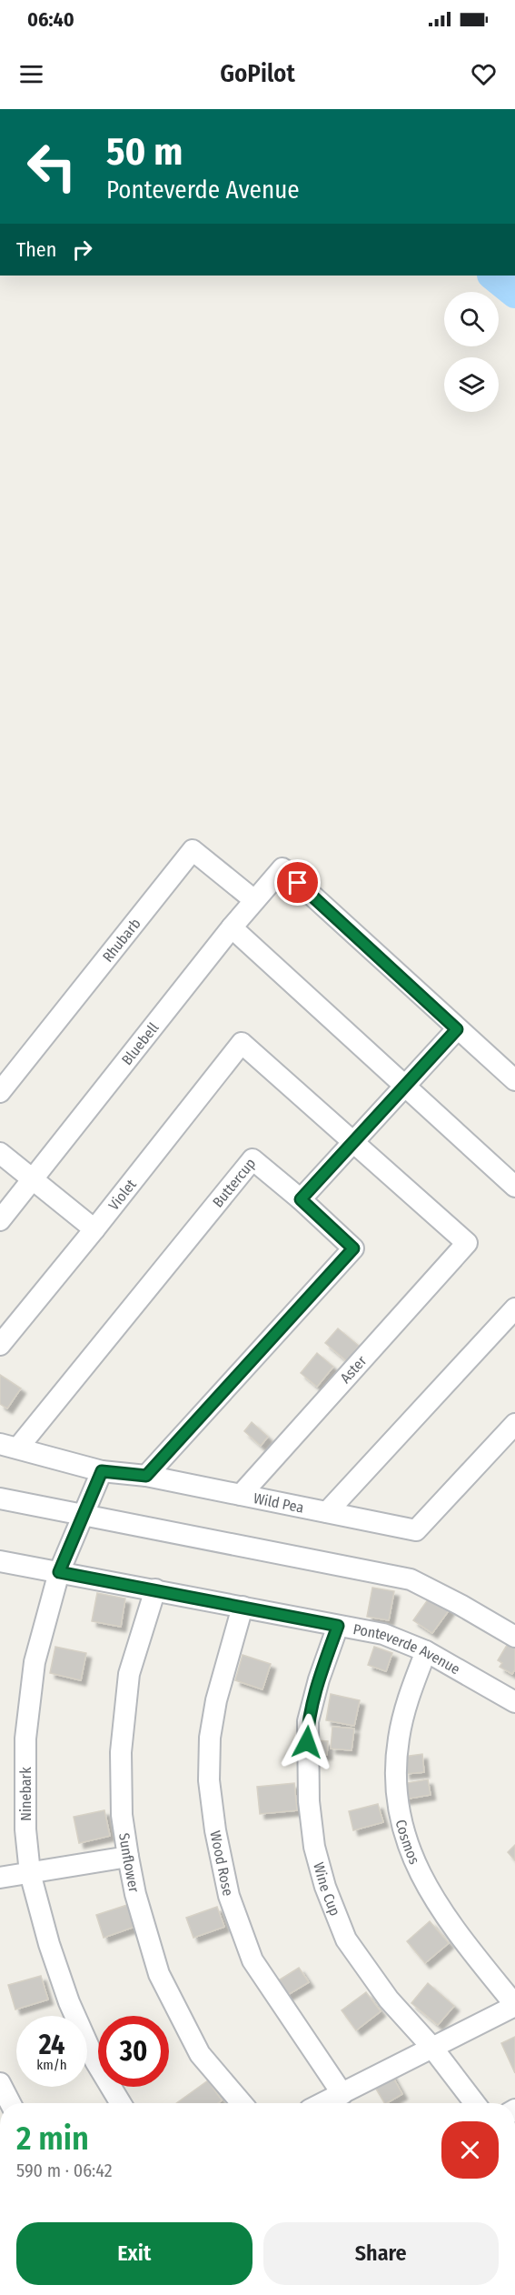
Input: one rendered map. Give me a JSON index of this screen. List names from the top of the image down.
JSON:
{
  "streets": {
    "street": [
      "Rhubarb",
      "Bluebell",
      "Buttercup",
      "Violet",
      "Aster",
      "Wild Pea",
      "Ponteverde Avenue",
      "Ninebark",
      "Cosmos",
      "Sunflower",
      "Wood Rose",
      "Wine Cup"
    ]
  },
  "crossings": [
    ["Rhubarb", "Bluebell"],
    ["Buttercup", "Wild Pea"],
    ["Violet", "Aster"],
    ["Aster", "Wild Pea"],
    ["Wild Pea", "Ninebark"],
    ["Ponteverde Avenue", "Ninebark"],
    ["Ponteverde Avenue", "Cosmos"],
    ["Ponteverde Avenue", "Sunflower"],
    ["Ponteverde Avenue", "Wood Rose"],
    ["Ponteverde Avenue", "Wine Cup"]
  ],
  "page": {
    "status": "06:40",
    "header": "GoPilot",
    "turn": ["50 m", "Ponteverde Avenue"],
    "then": "Then",
    "speed": "24 km/h",
    "limit": "30",
    "heading": ["2 min", "590 m · 06:42"],
    "buttons": ["Exit", "Share"]
  }
}
